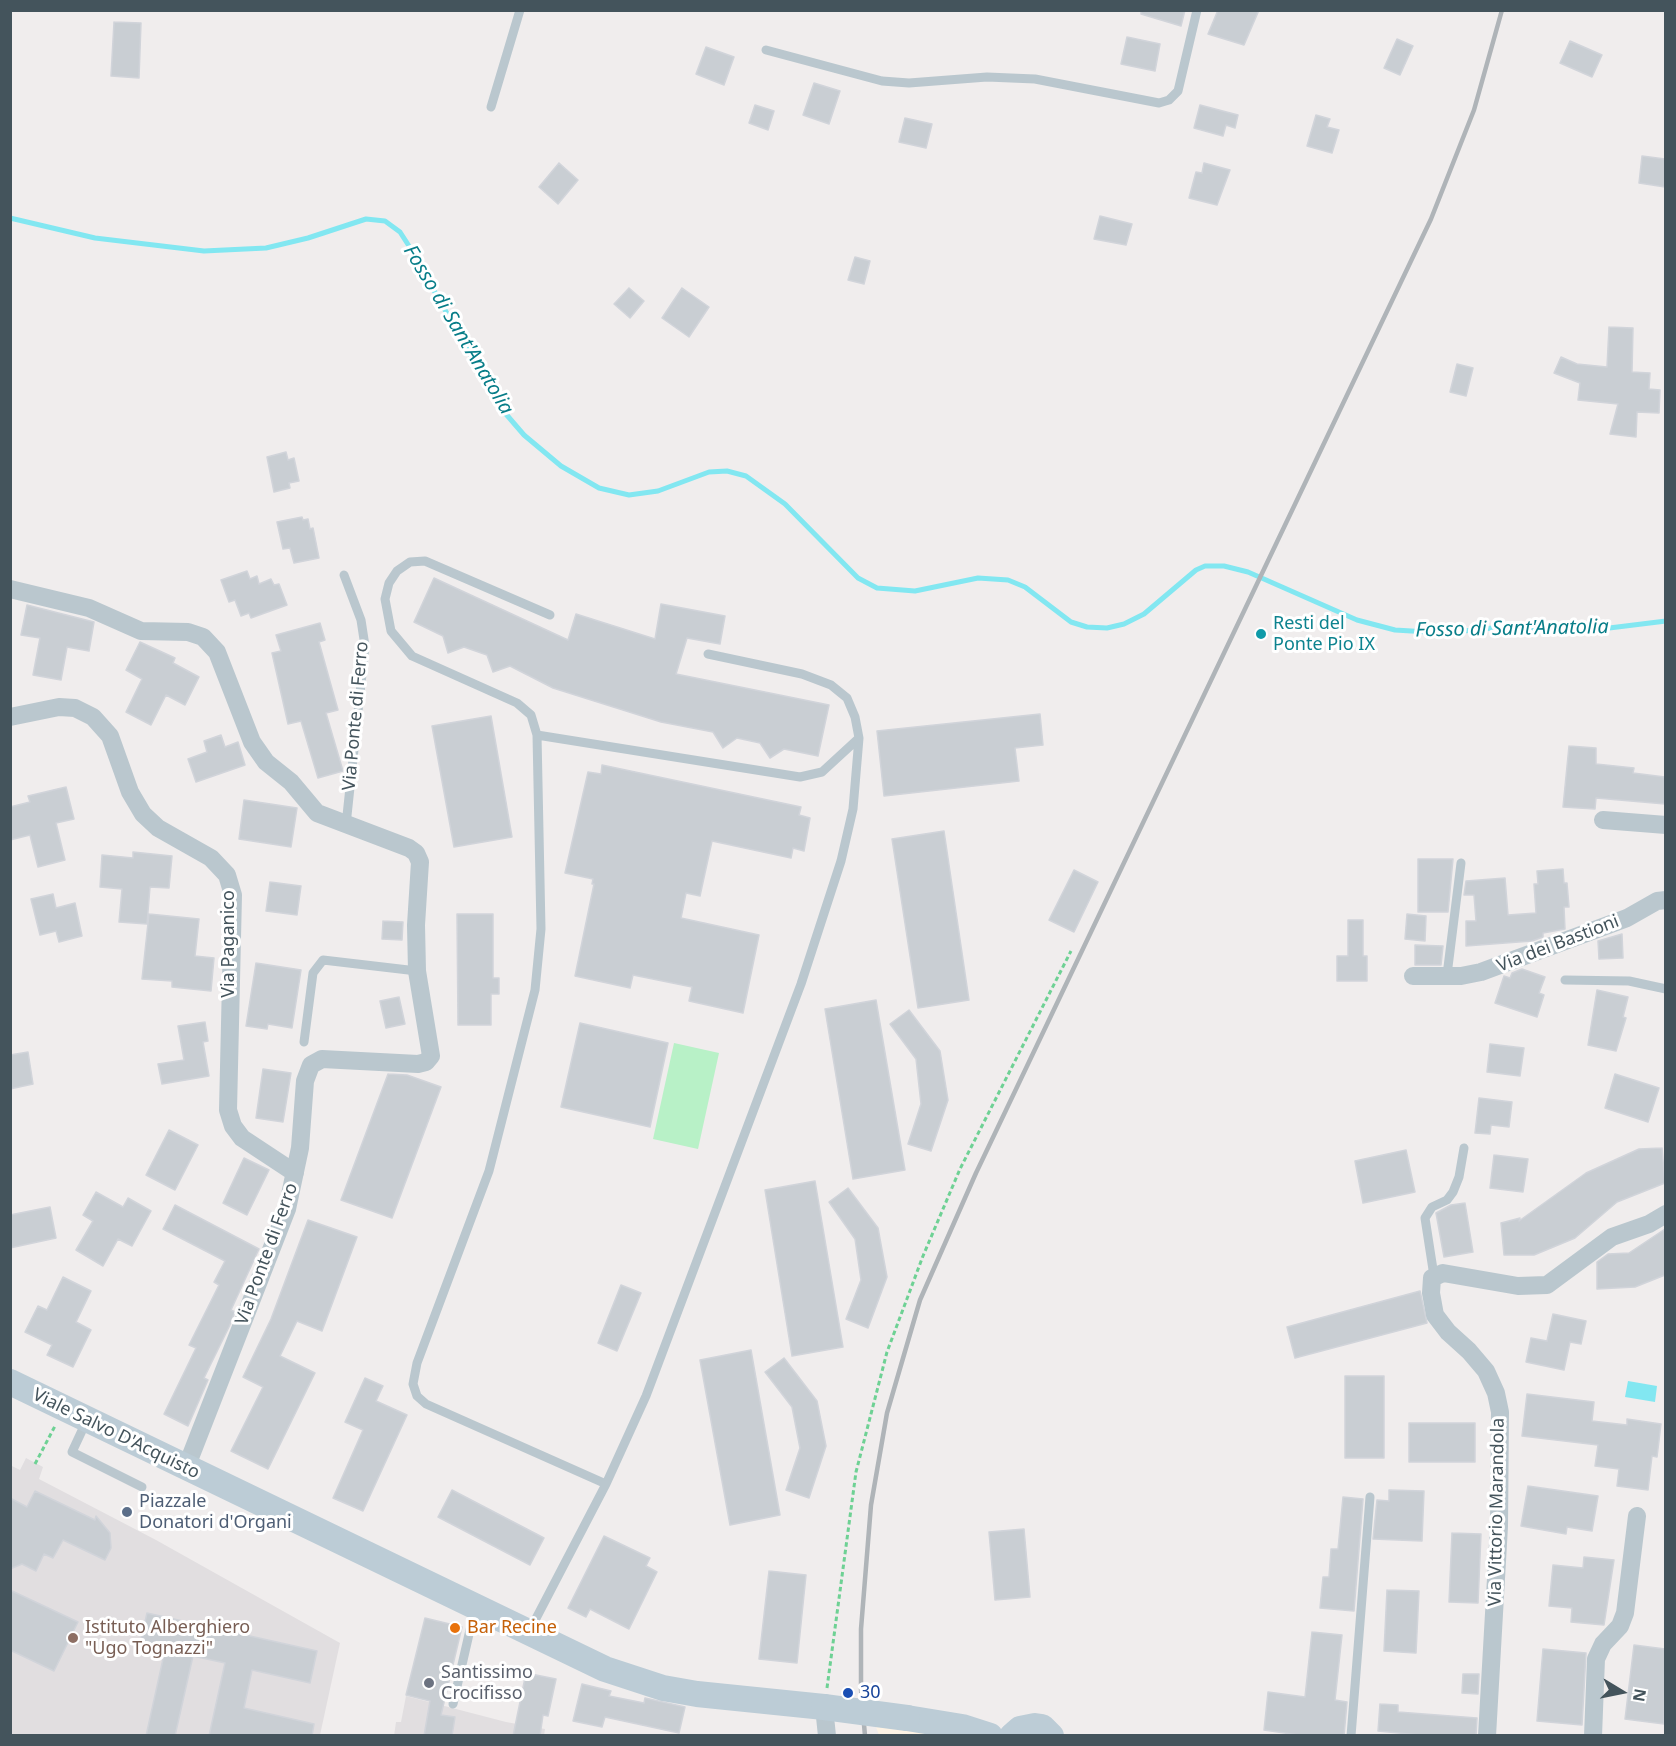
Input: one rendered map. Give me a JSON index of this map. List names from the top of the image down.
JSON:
{
  "streets": {
    "main road": ["Viale Salvo D'Acquisto"],
    "street": [
      "Via Ponte di Ferro",
      "Via Paganico",
      "Via dei Bastioni",
      "Via Vittorio Marandola"
    ]
  },
  "crossings": [
    ["Via Ponte di Ferro", "Via Paganico"],
    ["Via Ponte di Ferro", "Viale Salvo D'Acquisto"]
  ],
  "water": ["Fosso di Sant'Anatolia"],
  "places": [
    "Resti del Ponte Pio IX",
    "Piazzale Donatori d'Organi",
    "Bar Recine",
    "Istituto Alberghiero \"Ugo Tognazzi\"",
    "Santissimo Crocifisso",
    "30"
  ],
  "north": "right"
}
